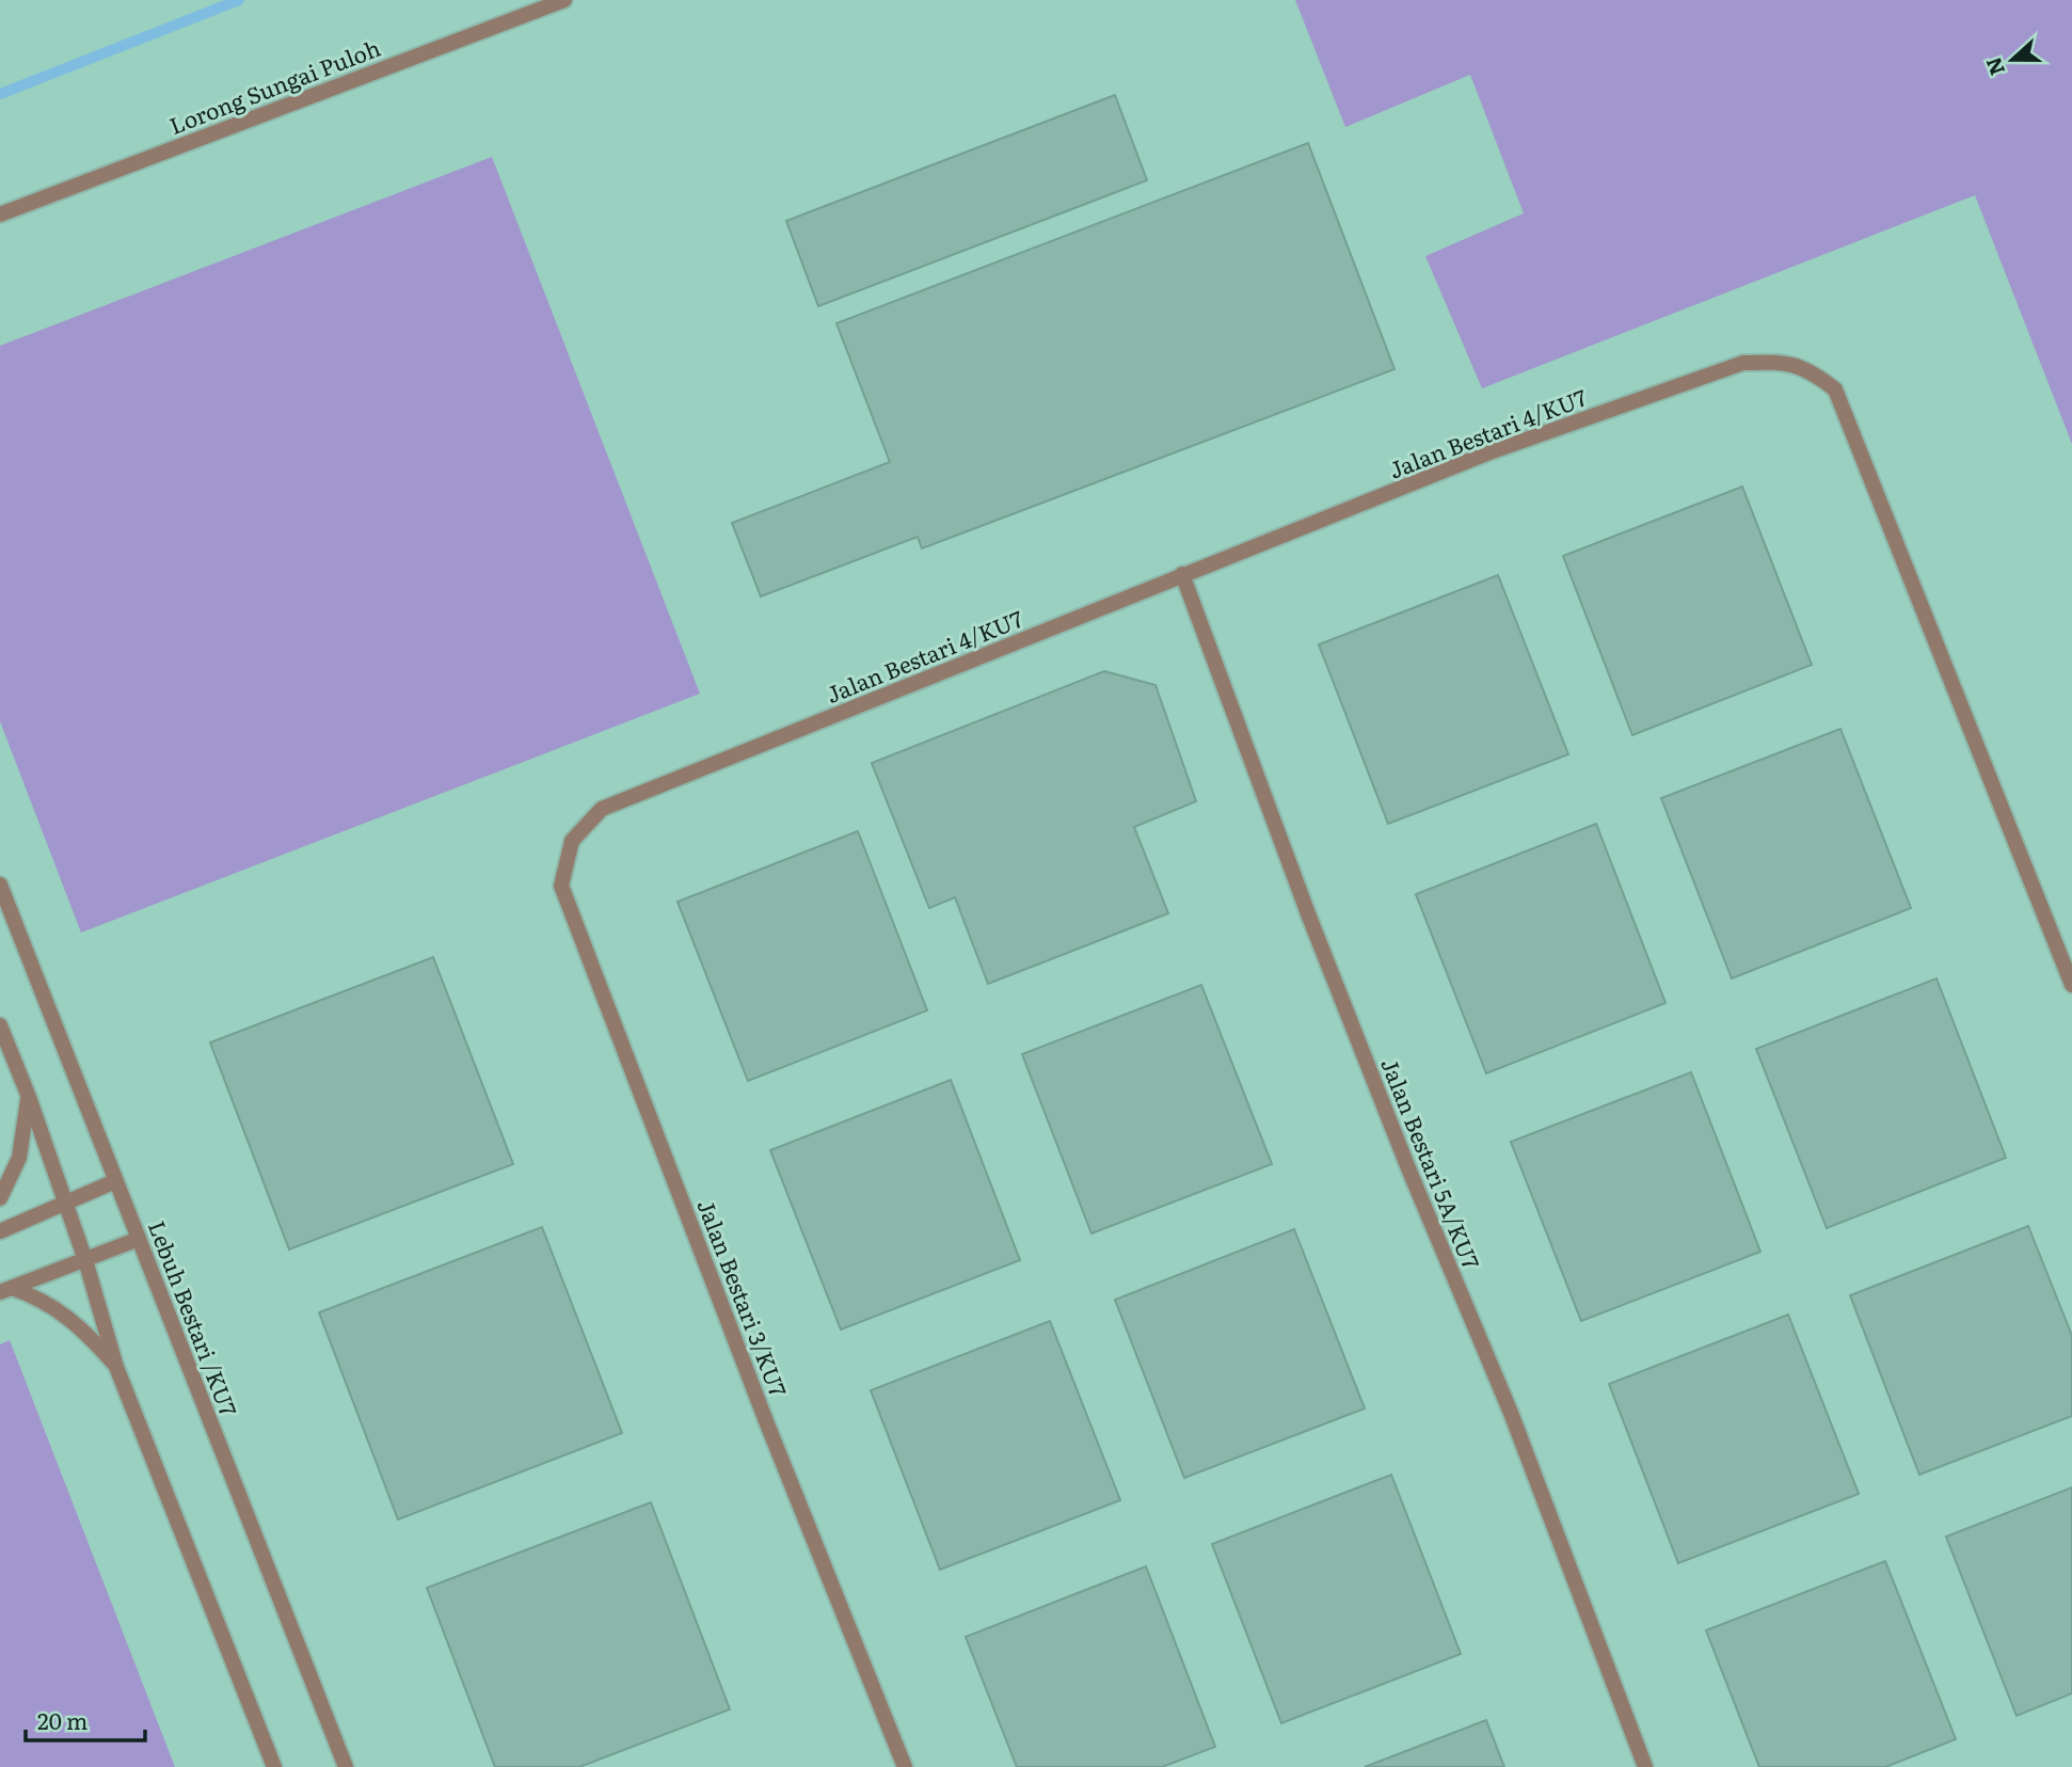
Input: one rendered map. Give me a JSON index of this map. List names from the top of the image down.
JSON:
{
  "streets": {
    "street": [
      "Lorong Sungai Puloh",
      "Jalan Bestari 4/KU7",
      "Jalan Bestari 5A/KU7",
      "Jalan Bestari 3/KU7",
      "Lebuh Bestari /KU7"
    ]
  },
  "crossings": [
    ["Jalan Bestari 4/KU7", "Jalan Bestari 5A/KU7"],
    ["Jalan Bestari 4/KU7", "Jalan Bestari 3/KU7"]
  ],
  "scale_bar": "20 m",
  "north": "left"
}
